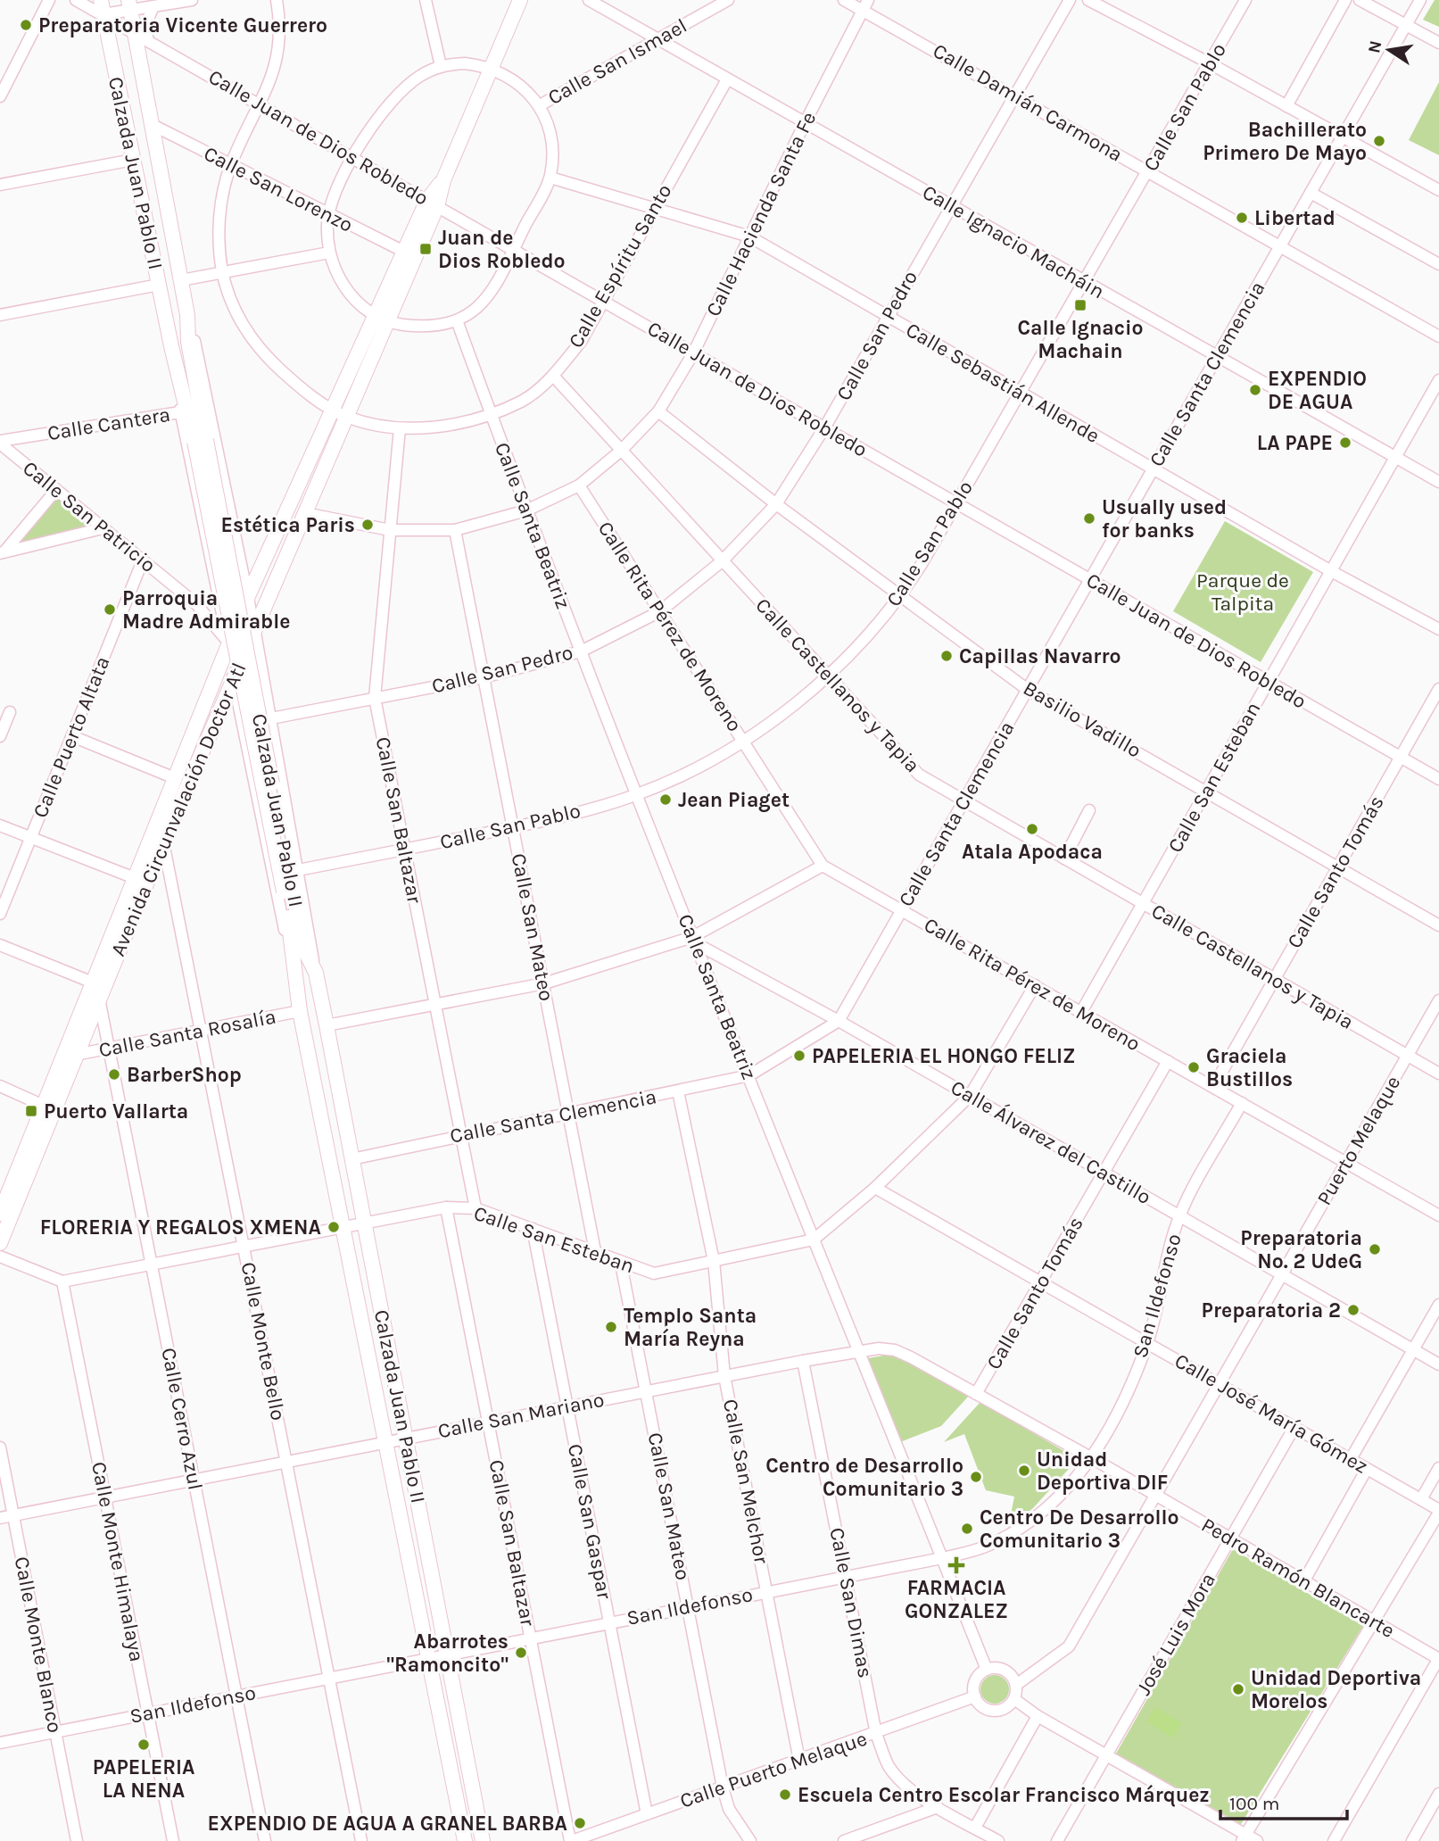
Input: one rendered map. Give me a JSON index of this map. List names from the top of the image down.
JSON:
{
  "streets": {
    "main road": ["Calzada Juan Pablo II", "Avenida Circunvalación Doctor Atl"],
    "street": [
      "Calle San Ismael",
      "Calle Damián Carmona",
      "Calle San Pablo",
      "Calle Juan de Dios Robledo",
      "Calle San Lorenzo",
      "Calle Hacienda Santa Fe",
      "Calle Ignacio Macháin",
      "Calle Espíritu Santo",
      "Calle San Pedro",
      "Calle Santa Clemencia",
      "Calle Sebastián Allende",
      "Calle Cantera",
      "Calle San Patricio",
      "Calle Santa Beatriz",
      "Calle Rita Pérez de Moreno",
      "Calle Castellanos y Tapia",
      "Basilio Vadillo",
      "Calle Puerto Altata",
      "Calle San Esteban",
      "Calle San Baltazar",
      "Calle Santo Tomás",
      "Calle San Mateo",
      "Calle Santa Rosalía",
      "Puerto Melaque",
      "Calle Álvarez del Castillo",
      "San Ildefonso",
      "Calle Monte Bello",
      "Calle José María Gómez",
      "Calle San Mariano",
      "Calle Cerro Azul",
      "Calle San Melchor",
      "Calle San Gaspar",
      "Calle Monte Himalaya",
      "Pedro Ramón Blancarte",
      "Calle San Dimas",
      "José Luis Mora",
      "Calle Monte Blanco",
      "Calle Puerto Melaque"
    ]
  },
  "crossings": [
    ["Calle San Ismael", "Calle Ignacio Macháin"],
    ["Calle Damián Carmona", "Calle San Pablo"],
    ["Calle Damián Carmona", "Calle Hacienda Santa Fe"],
    ["Calle Damián Carmona", "Calle San Pedro"],
    ["Calle Damián Carmona", "Calle Santa Clemencia"],
    ["Calle San Pablo", "Calle Juan de Dios Robledo"],
    ["Calle San Pablo", "Calzada Juan Pablo II"],
    ["Calle San Pablo", "Calle Ignacio Macháin"],
    ["Calle San Pablo", "Calle Sebastián Allende"],
    ["Calle San Pablo", "Calle Santa Beatriz"],
    ["Calle San Pablo", "Calle Rita Pérez de Moreno"],
    ["Calle San Pablo", "Calle Castellanos y Tapia"],
    ["Calle San Pablo", "Basilio Vadillo"],
    ["Calle San Pablo", "Calle San Baltazar"],
    ["Calle San Pablo", "Calle San Mateo"],
    ["Calle Juan de Dios Robledo", "Calzada Juan Pablo II"],
    ["Calle Juan de Dios Robledo", "Calle Hacienda Santa Fe"],
    ["Calle Juan de Dios Robledo", "Calle Espíritu Santo"],
    ["Calle Juan de Dios Robledo", "Calle San Pedro"],
    ["Calle Juan de Dios Robledo", "Calle Santa Clemencia"],
    ["Calle Juan de Dios Robledo", "Calle San Esteban"],
    ["Calle Juan de Dios Robledo", "Avenida Circunvalación Doctor Atl"],
    ["Calle Juan de Dios Robledo", "Calle Santo Tomás"],
    ["Calzada Juan Pablo II", "Calle San Lorenzo"],
    ["Calzada Juan Pablo II", "Calle San Pedro"],
    ["Calzada Juan Pablo II", "Calle Santa Clemencia"],
    ["Calzada Juan Pablo II", "Calle Cantera"],
    ["Calzada Juan Pablo II", "Calle San Patricio"],
    ["Calzada Juan Pablo II", "Calle San Esteban"],
    ["Calzada Juan Pablo II", "Avenida Circunvalación Doctor Atl"],
    ["Calzada Juan Pablo II", "Calle Santa Rosalía"],
    ["Calzada Juan Pablo II", "San Ildefonso"],
    ["Calzada Juan Pablo II", "Calle San Mariano"],
    ["Calle San Lorenzo", "Calle Espíritu Santo"],
    ["Calle San Lorenzo", "Avenida Circunvalación Doctor Atl"],
    ["Calle Hacienda Santa Fe", "Calle Ignacio Macháin"],
    ["Calle Hacienda Santa Fe", "Calle Sebastián Allende"],
    ["Calle Hacienda Santa Fe", "Calle Santa Beatriz"],
    ["Calle Hacienda Santa Fe", "Calle Rita Pérez de Moreno"],
    ["Calle Hacienda Santa Fe", "Calle Castellanos y Tapia"],
    ["Calle Hacienda Santa Fe", "Basilio Vadillo"],
    ["Calle Hacienda Santa Fe", "Avenida Circunvalación Doctor Atl"],
    ["Calle Hacienda Santa Fe", "Calle San Baltazar"],
    ["Calle Hacienda Santa Fe", "Calle San Mateo"],
    ["Calle Ignacio Macháin", "Calle Espíritu Santo"],
    ["Calle Ignacio Macháin", "Calle San Pedro"],
    ["Calle Ignacio Macháin", "Calle Santa Clemencia"],
    ["Calle Ignacio Macháin", "Calle San Esteban"],
    ["Calle Espíritu Santo", "Calle Sebastián Allende"],
    ["Calle Espíritu Santo", "Calle Santa Beatriz"],
    ["Calle Espíritu Santo", "Calle Castellanos y Tapia"],
    ["Calle Espíritu Santo", "Avenida Circunvalación Doctor Atl"],
    ["Calle Espíritu Santo", "Calle San Baltazar"],
    ["Calle San Pedro", "Calle Sebastián Allende"],
    ["Calle San Pedro", "Calle Santa Beatriz"],
    ["Calle San Pedro", "Calle Rita Pérez de Moreno"],
    ["Calle San Pedro", "Calle Castellanos y Tapia"],
    ["Calle San Pedro", "Basilio Vadillo"],
    ["Calle San Pedro", "Calle San Baltazar"],
    ["Calle San Pedro", "Calle San Mateo"],
    ["Calle Santa Clemencia", "Calle Sebastián Allende"],
    ["Calle Santa Clemencia", "Calle Santa Beatriz"],
    ["Calle Santa Clemencia", "Calle Rita Pérez de Moreno"],
    ["Calle Santa Clemencia", "Calle Castellanos y Tapia"],
    ["Calle Santa Clemencia", "Basilio Vadillo"],
    ["Calle Santa Clemencia", "Calle San Baltazar"],
    ["Calle Santa Clemencia", "Calle San Mateo"],
    ["Calle Santa Clemencia", "Calle Álvarez del Castillo"],
    ["Calle Santa Clemencia", "Calle San Melchor"],
    ["Calle Sebastián Allende", "Calle San Esteban"],
    ["Calle Cantera", "Calle San Patricio"],
    ["Calle San Patricio", "Calle Puerto Altata"],
    ["Calle San Patricio", "Avenida Circunvalación Doctor Atl"],
    ["Calle Santa Beatriz", "Calle San Esteban"],
    ["Calle Santa Beatriz", "Puerto Melaque"],
    ["Calle Santa Beatriz", "Calle Álvarez del Castillo"],
    ["Calle Santa Beatriz", "San Ildefonso"],
    ["Calle Santa Beatriz", "Calle San Mariano"],
    ["Calle Santa Beatriz", "Pedro Ramón Blancarte"],
    ["Calle Santa Beatriz", "Calle Puerto Melaque"],
    ["Calle Rita Pérez de Moreno", "Calle San Esteban"],
    ["Calle Rita Pérez de Moreno", "Calle Santo Tomás"],
    ["Calle Rita Pérez de Moreno", "Puerto Melaque"],
    ["Calle Rita Pérez de Moreno", "San Ildefonso"],
    ["Calle Castellanos y Tapia", "Calle San Esteban"],
    ["Calle Castellanos y Tapia", "Calle Santo Tomás"],
    ["Calle Castellanos y Tapia", "Puerto Melaque"],
    ["Basilio Vadillo", "Calle San Esteban"],
    ["Basilio Vadillo", "Calle Santo Tomás"],
    ["Calle San Esteban", "Calle San Baltazar"],
    ["Calle San Esteban", "Calle San Mateo"],
    ["Calle San Esteban", "Calle Álvarez del Castillo"],
    ["Calle San Esteban", "Calle Monte Bello"],
    ["Calle San Esteban", "Calle José María Gómez"],
    ["Calle San Esteban", "Calle Cerro Azul"],
    ["Calle San Esteban", "Calle San Melchor"],
    ["Calle San Esteban", "Calle San Gaspar"],
    ["Calle San Esteban", "Calle Monte Himalaya"],
    ["Avenida Circunvalación Doctor Atl", "Calle Santa Rosalía"],
    ["Avenida Circunvalación Doctor Atl", "Calle Monte Bello"],
    ["Avenida Circunvalación Doctor Atl", "Calle Cerro Azul"],
    ["Calle San Baltazar", "San Ildefonso"],
    ["Calle San Baltazar", "Calle San Mariano"],
    ["Calle San Baltazar", "Calle Puerto Melaque"],
    ["Calle Santo Tomás", "Calle Álvarez del Castillo"],
    ["Calle Santo Tomás", "Calle José María Gómez"],
    ["Calle Santo Tomás", "Pedro Ramón Blancarte"],
    ["Calle San Mateo", "San Ildefonso"],
    ["Calle San Mateo", "Calle San Mariano"],
    ["Calle San Mateo", "Calle Puerto Melaque"],
    ["Calle Santa Rosalía", "Calle Monte Bello"],
    ["Calle Santa Rosalía", "Calle Cerro Azul"],
    ["Puerto Melaque", "Calle Álvarez del Castillo"],
    ["Puerto Melaque", "Calle José María Gómez"],
    ["Puerto Melaque", "Pedro Ramón Blancarte"],
    ["Puerto Melaque", "Calle Puerto Melaque"],
    ["Calle Álvarez del Castillo", "San Ildefonso"],
    ["San Ildefonso", "Calle Monte Bello"],
    ["San Ildefonso", "Calle José María Gómez"],
    ["San Ildefonso", "Calle Cerro Azul"],
    ["San Ildefonso", "Calle San Melchor"],
    ["San Ildefonso", "Calle San Gaspar"],
    ["San Ildefonso", "Calle Monte Himalaya"],
    ["San Ildefonso", "Pedro Ramón Blancarte"],
    ["San Ildefonso", "Calle San Dimas"],
    ["San Ildefonso", "Calle Monte Blanco"],
    ["Calle Monte Bello", "Calle San Mariano"],
    ["Calle José María Gómez", "José Luis Mora"],
    ["Calle San Mariano", "Calle Cerro Azul"],
    ["Calle San Mariano", "Calle San Melchor"],
    ["Calle San Mariano", "Calle San Gaspar"],
    ["Calle San Mariano", "Calle Monte Himalaya"],
    ["Calle San Mariano", "Pedro Ramón Blancarte"],
    ["Calle San Mariano", "Calle San Dimas"],
    ["Calle San Mariano", "Calle Monte Blanco"],
    ["Calle San Melchor", "Calle Puerto Melaque"],
    ["Calle San Gaspar", "Calle Puerto Melaque"],
    ["Pedro Ramón Blancarte", "José Luis Mora"],
    ["Calle San Dimas", "Calle Puerto Melaque"]
  ],
  "parks": ["Parque de Talpita"],
  "places": {
    "other": [
      "Preparatoria Vicente Guerrero",
      "Bachillerato Primero De Mayo",
      "Libertad",
      "EXPENDIO DE AGUA",
      "LA PAPE",
      "Usually used for banks",
      "Estética Paris",
      "Parroquia Madre Admirable",
      "Capillas Navarro",
      "Jean Piaget",
      "Atala Apodaca",
      "PAPELERIA EL HONGO FELIZ",
      "Graciela Bustillos",
      "BarberShop",
      "FLORERIA Y REGALOS XMENA",
      "Preparatoria No. 2 UdeG",
      "Preparatoria 2",
      "Templo Santa María Reyna",
      "Unidad Deportiva DIF",
      "Centro de Desarrollo Comunitario 3",
      "Centro De Desarrollo Comunitario 3",
      "Abarrotes \"Ramoncito\"",
      "Unidad Deportiva Morelos",
      "PAPELERIA LA NENA",
      "Escuela Centro Escolar Francisco Márquez",
      "EXPENDIO DE AGUA A GRANEL BARBA"
    ],
    "transit": ["Juan de Dios Robledo", "Calle Ignacio Machain", "Puerto Vallarta"],
    "health": ["FARMACIA GONZALEZ"]
  },
  "scale_bar": "100 m",
  "north": "left"
}
